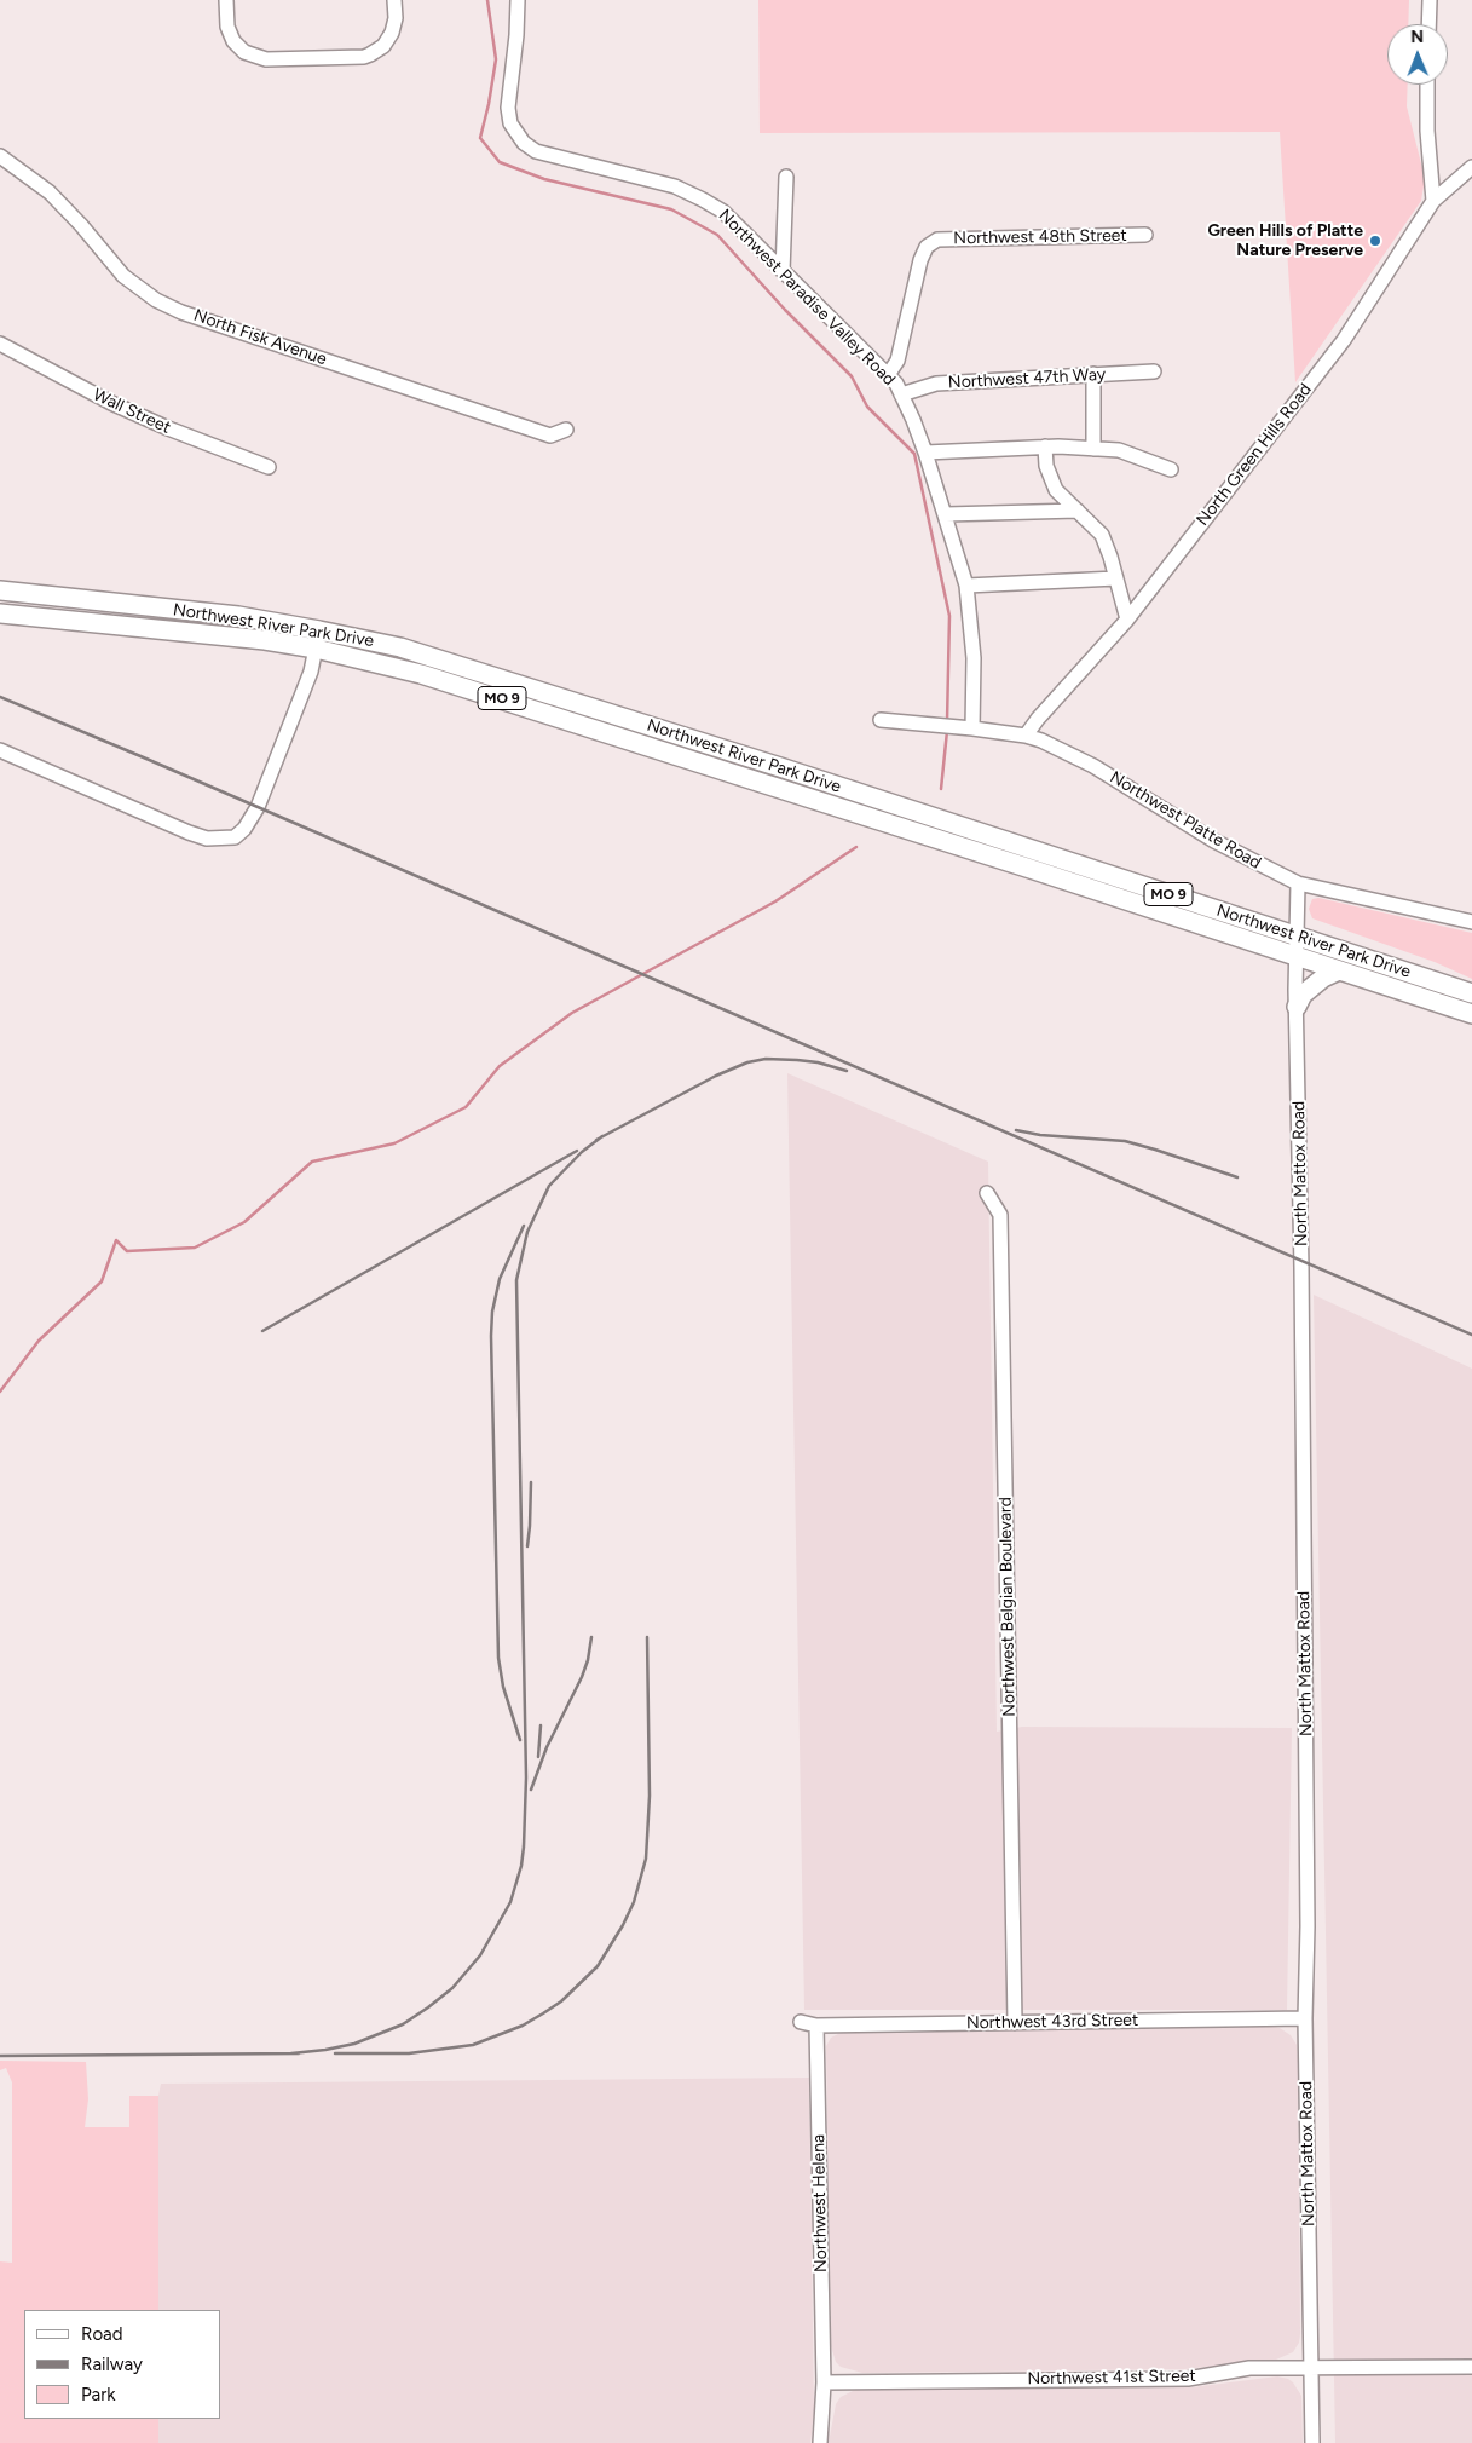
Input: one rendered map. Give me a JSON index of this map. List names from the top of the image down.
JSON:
{
  "streets": {
    "main road": ["Northwest River Park Drive", "MO 9"],
    "street": [
      "Northwest 48th Street",
      "Northwest Paradise Valley Road",
      "North Fisk Avenue",
      "Northwest 47th Way",
      "Wall Street",
      "North Green Hills Road",
      "Northwest Platte Road",
      "North Mattox Road",
      "Northwest Belgian Boulevard",
      "Northwest 43rd Street",
      "Northwest Helena",
      "Northwest 41st Street"
    ]
  },
  "crossings": [
    ["Northwest 48th Street", "Northwest Paradise Valley Road"],
    ["Northwest Paradise Valley Road", "Northwest 47th Way"],
    ["Northwest Paradise Valley Road", "Northwest Platte Road"],
    ["North Green Hills Road", "Northwest Platte Road"],
    ["Northwest River Park Drive", "North Mattox Road"],
    ["Northwest Platte Road", "North Mattox Road"],
    ["North Mattox Road", "Northwest 43rd Street"],
    ["North Mattox Road", "Northwest 41st Street"],
    ["Northwest Belgian Boulevard", "Northwest 43rd Street"],
    ["Northwest 43rd Street", "Northwest Helena"],
    ["Northwest Helena", "Northwest 41st Street"]
  ],
  "places": ["Green Hills of Platte Nature Preserve"],
  "legend": ["Road", "Railway", "Park"],
  "north": "top"
}
